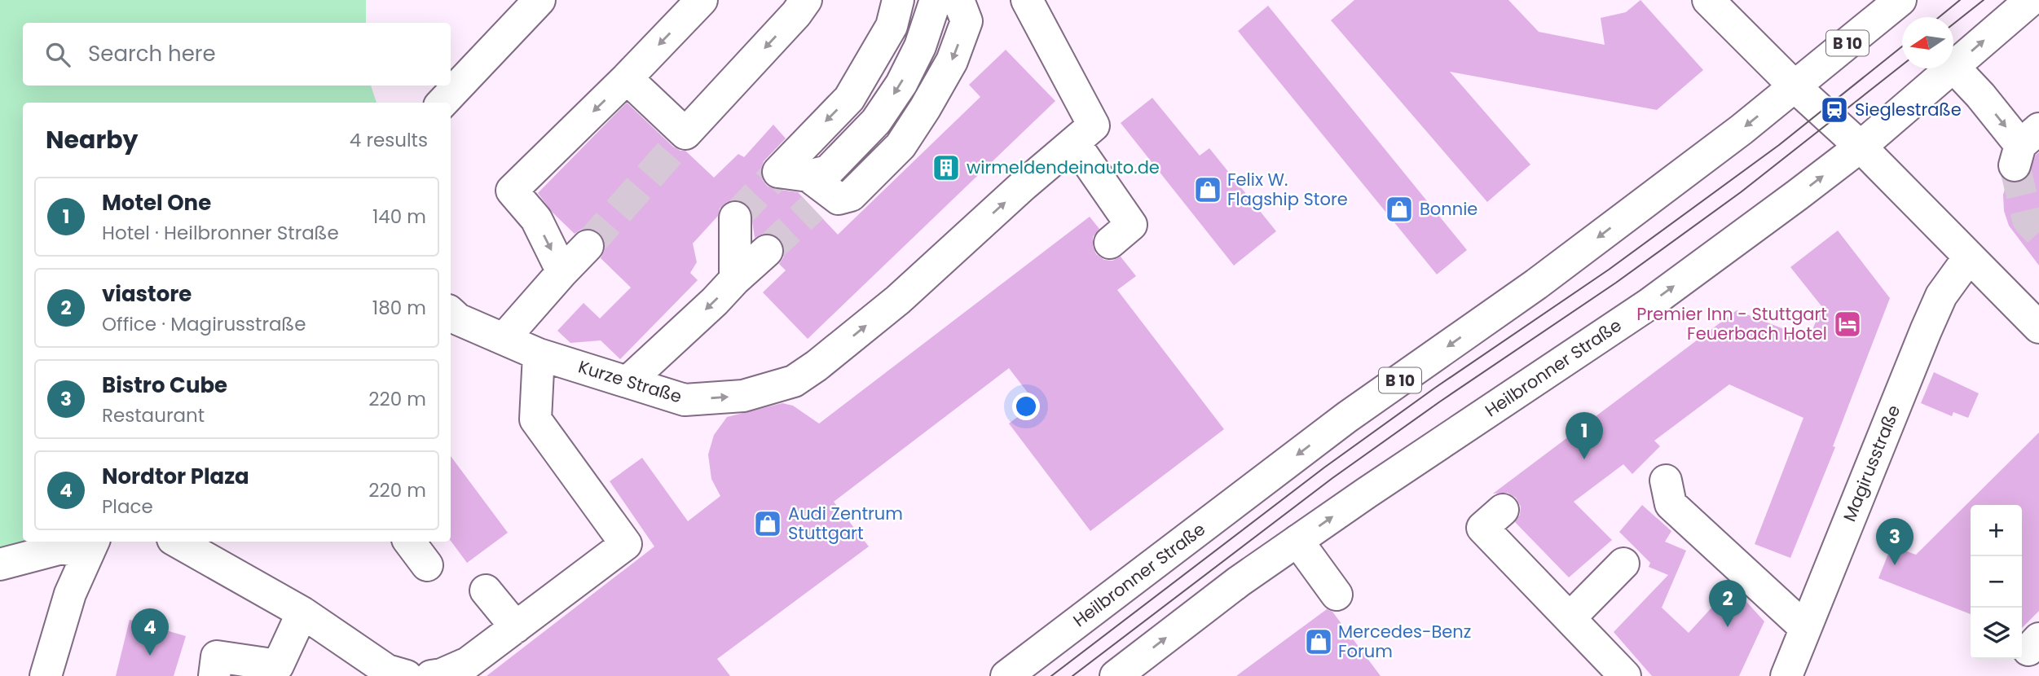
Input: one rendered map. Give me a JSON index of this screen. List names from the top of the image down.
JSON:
{
  "streets": {
    "street": [
      "B 10",
      "Heilbronner Straße",
      "Kurze Straße",
      "Magirusstraße"
    ]
  },
  "places": {
    "station": ["Sieglestraße"],
    "building": ["wirmeldendeinauto.de"],
    "shop": [
      "Felix W. Flagship Store",
      "Bonnie",
      "Audi Zentrum Stuttgart",
      "Mercedes-Benz Forum"
    ],
    "hotel": ["Premier Inn - Stuttgart Feuerbach Hotel"]
  },
  "north": "left",
  "page": {
    "search": "Search here",
    "heading": ["Nearby", "4 results"],
    "list": [
      {
        "mark": "1",
        "name": "Motel One",
        "note": "Hotel · Heilbronner Straße",
        "value": "140 m"
      },
      {
        "mark": "2",
        "name": "viastore",
        "note": "Office · Magirusstraße",
        "value": "180 m"
      },
      {
        "mark": "3",
        "name": "Bistro Cube",
        "note": "Restaurant",
        "value": "220 m"
      },
      {
        "mark": "4",
        "name": "Nordtor Plaza",
        "note": "Place",
        "value": "220 m"
      }
    ],
    "pins": [
      "1",
      "3",
      "2",
      "4"
    ],
    "map_buttons": ["+", "−"]
  }
}
